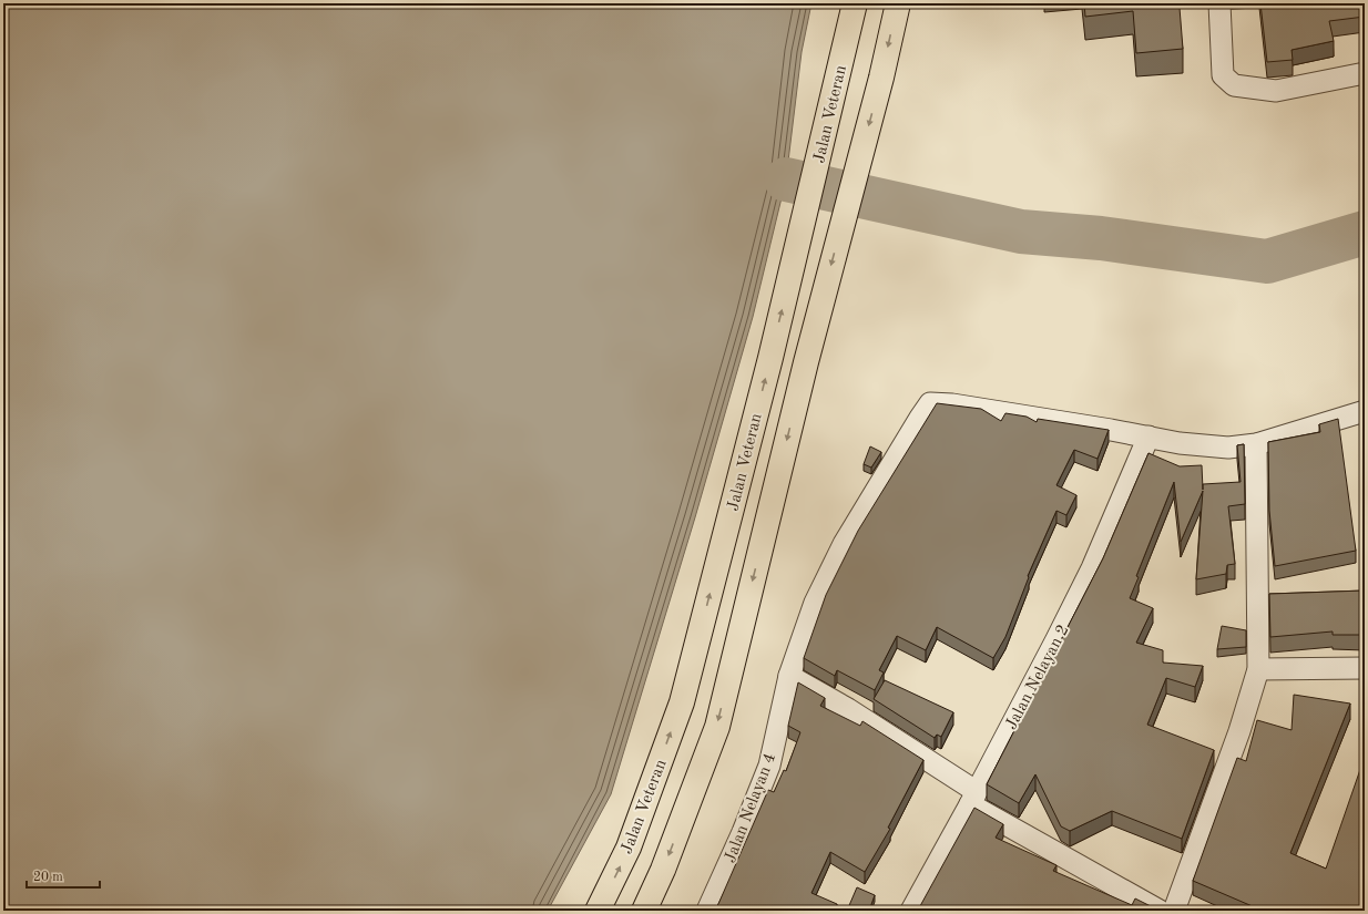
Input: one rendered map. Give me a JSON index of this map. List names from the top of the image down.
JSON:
{
  "streets": {
    "highway": ["Jalan Veteran"],
    "street": ["Jalan Nelayan 2", "Jalan Nelayan 4"]
  },
  "crossings": [
    ["Jalan Nelayan 2", "Jalan Nelayan 4"]
  ],
  "scale_bar": "20 m"
}
